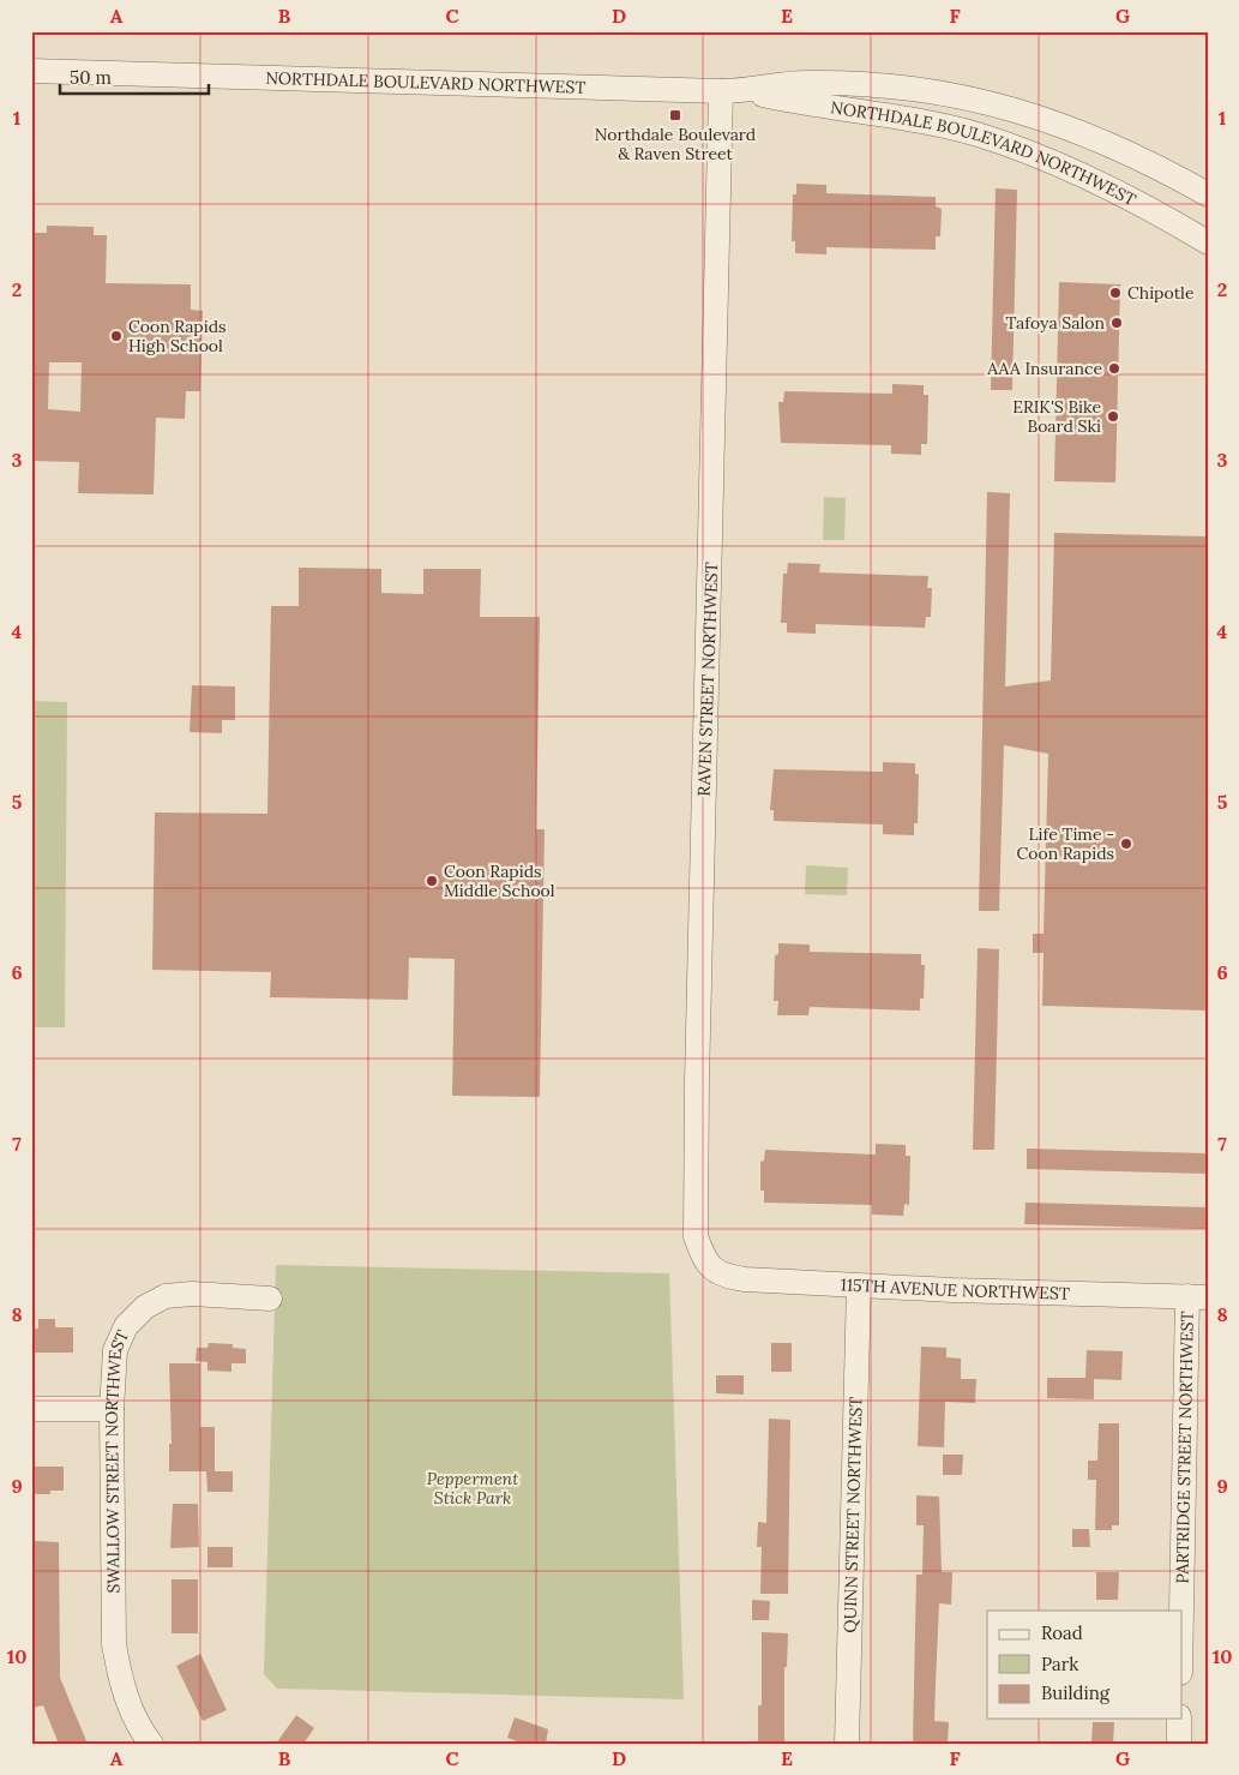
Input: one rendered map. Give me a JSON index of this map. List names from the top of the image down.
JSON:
{
  "streets": {
    "street": [
      "NORTHDALE BOULEVARD NORTHWEST",
      "RAVEN STREET NORTHWEST",
      "115TH AVENUE NORTHWEST",
      "PARTRIDGE STREET NORTHWEST",
      "SWALLOW STREET NORTHWEST",
      "QUINN STREET NORTHWEST"
    ]
  },
  "crossings": [
    ["NORTHDALE BOULEVARD NORTHWEST", "RAVEN STREET NORTHWEST"],
    ["RAVEN STREET NORTHWEST", "115TH AVENUE NORTHWEST"],
    ["115TH AVENUE NORTHWEST", "PARTRIDGE STREET NORTHWEST"],
    ["115TH AVENUE NORTHWEST", "QUINN STREET NORTHWEST"]
  ],
  "parks": ["Pepperment Stick Park"],
  "places": {
    "transit": ["Northdale Boulevard & Raven Street"],
    "other": [
      "Chipotle",
      "Tafoya Salon",
      "Coon Rapids High School",
      "AAA Insurance",
      "ERIK'S Bike Board Ski",
      "Life Time - Coon Rapids",
      "Coon Rapids Middle School"
    ]
  },
  "legend": ["Road", "Park", "Building"],
  "scale_bar": "50 m",
  "grid": {
    "columns": [
      "A",
      "B",
      "C",
      "D",
      "E",
      "F",
      "G"
    ],
    "rows": [
      "1",
      "2",
      "3",
      "4",
      "5",
      "6",
      "7",
      "8",
      "9",
      "10"
    ]
  }
}
